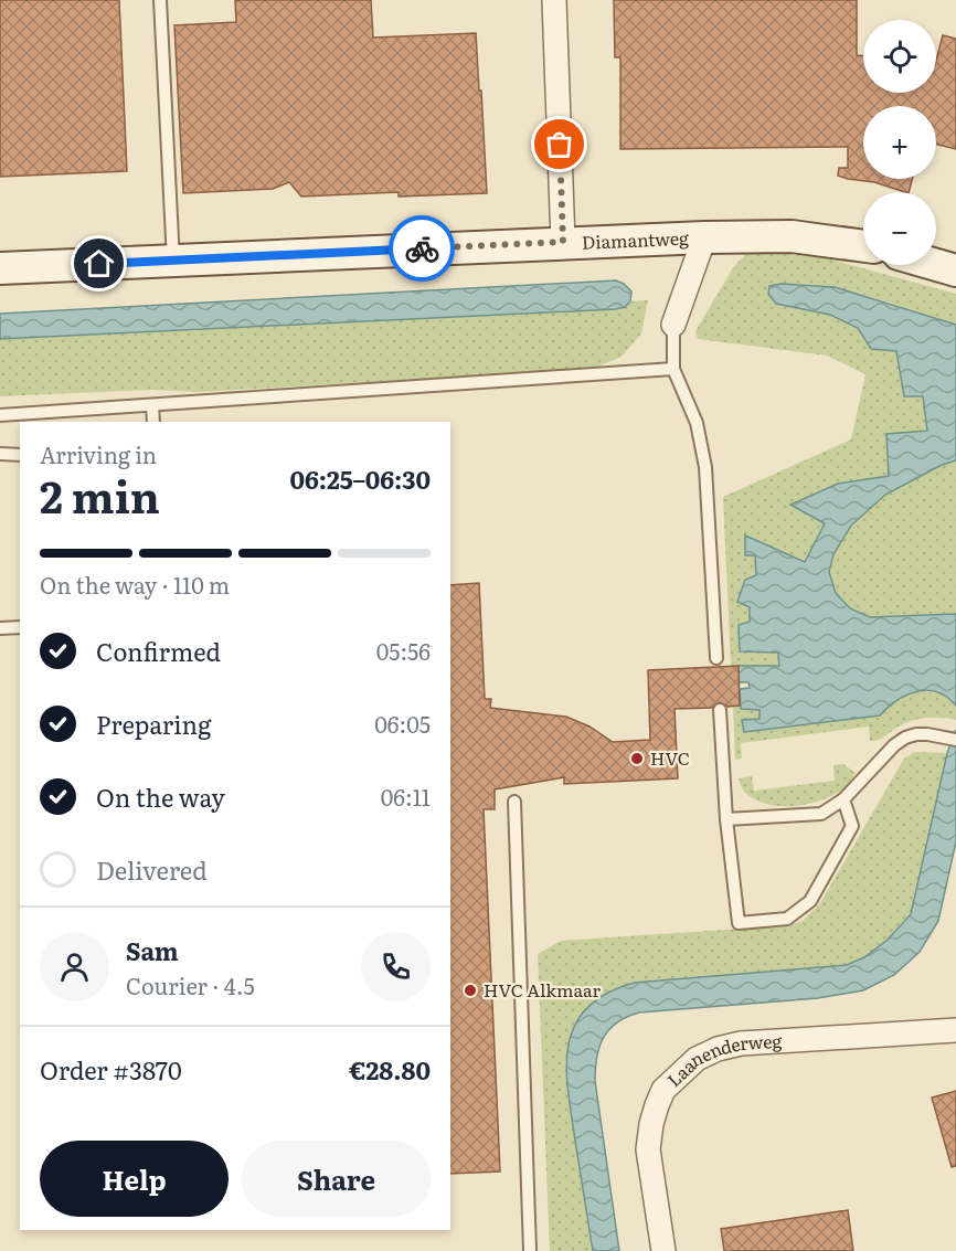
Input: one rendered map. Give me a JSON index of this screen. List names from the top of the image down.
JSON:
{
  "streets": {
    "street": ["Diamantweg", "Laanenderweg"]
  },
  "places": ["HVC", "HVC Alkmaar"],
  "page": {
    "map_buttons": ["+", "−"],
    "heading": ["2 min", "Arriving in", "06:25–06:30"],
    "panel": [
      "Sam",
      "Courier · 4.5",
      "Order #3870",
      "€28.80"
    ],
    "bar": "On the way · 110 m",
    "list": [
      ["Confirmed", "05:56"],
      ["Preparing", "06:05"],
      ["On the way", "06:11"],
      "Delivered"
    ],
    "buttons": ["Help", "Share"]
  }
}
